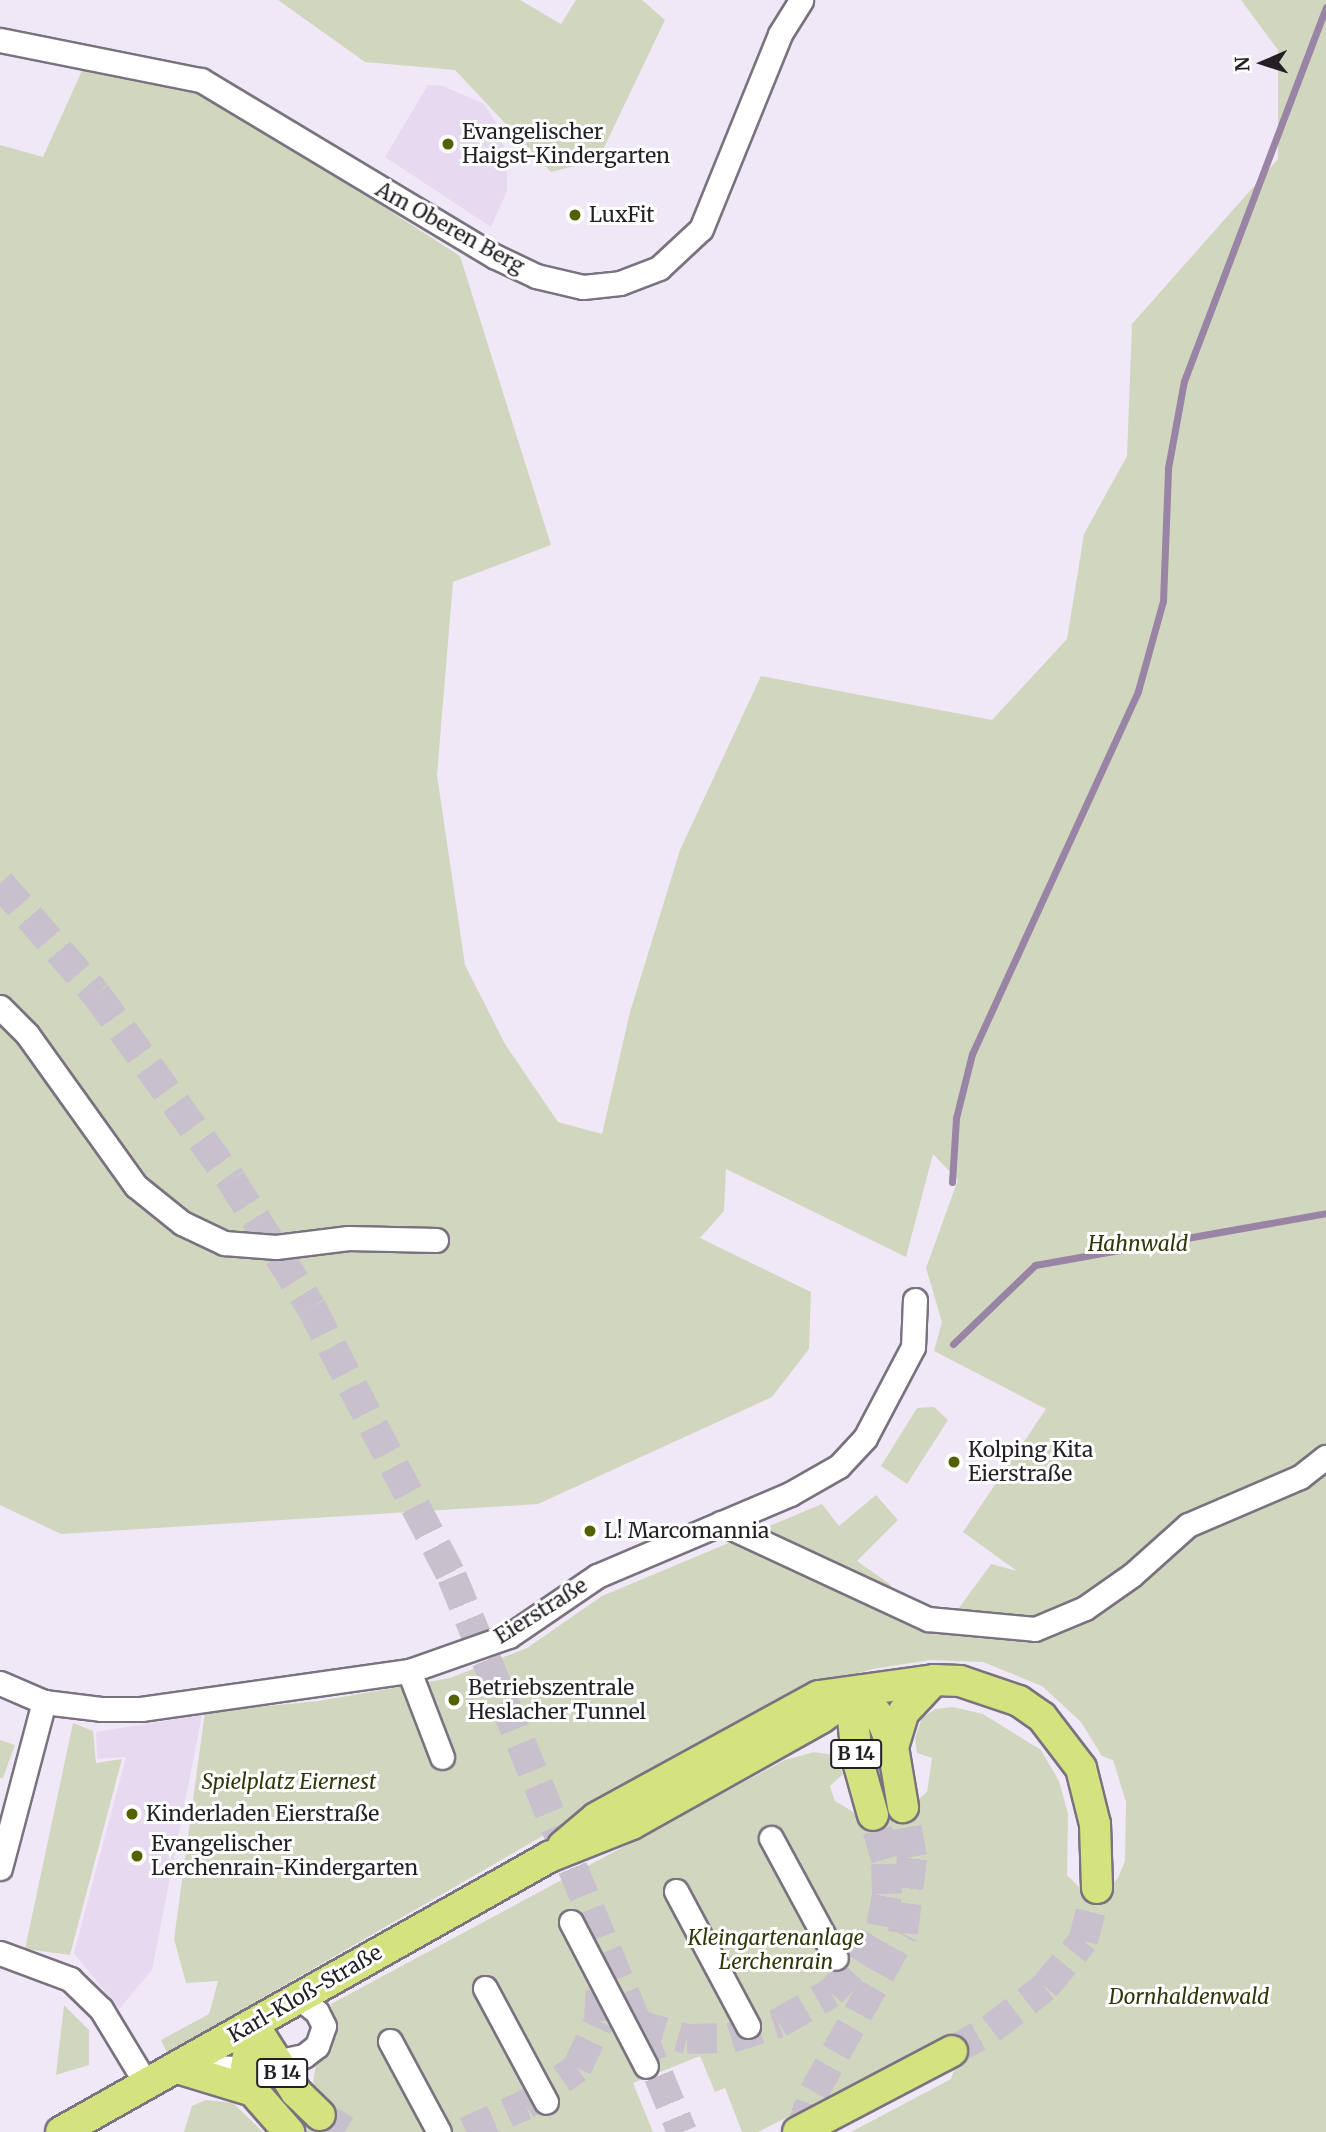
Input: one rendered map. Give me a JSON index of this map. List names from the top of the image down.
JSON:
{
  "streets": {
    "main road": ["B 14", "Karl-Kloß-Straße"],
    "street": ["Am Oberen Berg", "Eierstraße"]
  },
  "crossings": [
    ["B 14", "Karl-Kloß-Straße"]
  ],
  "parks": [
    "Hahnwald",
    "Spielplatz Eiernest",
    "Kleingartenanlage Lerchenrain",
    "Dornhaldenwald"
  ],
  "places": [
    "Evangelischer Haigst-Kindergarten",
    "LuxFit",
    "Kolping Kita Eierstraße",
    "L! Marcomannia",
    "Betriebszentrale Heslacher Tunnel",
    "Kinderladen Eierstraße",
    "Evangelischer Lerchenrain-Kindergarten"
  ],
  "north": "left"
}
